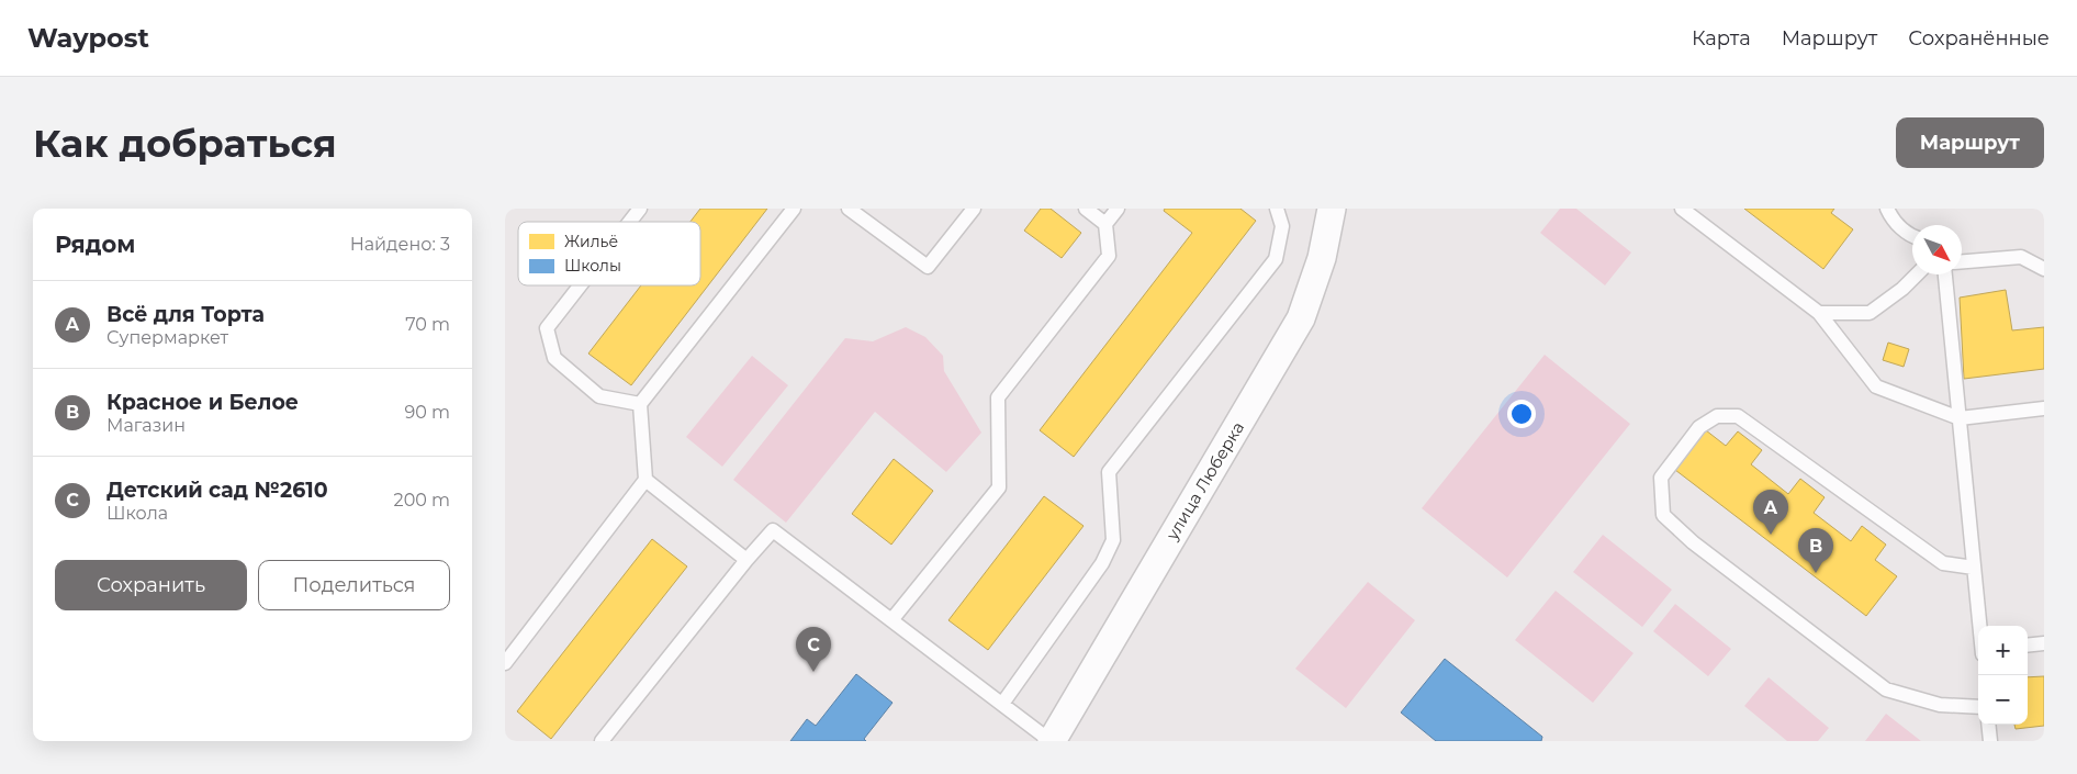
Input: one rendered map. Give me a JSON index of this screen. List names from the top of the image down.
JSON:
{
  "streets": {
    "street": ["улица Люберка"]
  },
  "legend": ["Жильё", "Школы"],
  "north": "bottom right",
  "page": {
    "header": "Waypost",
    "nav": ["Карта", "Маршрут", "Сохранённые"],
    "buttons": [
      "Маршрут",
      ["Сохранить", "Поделиться"]
    ],
    "title": "Как добраться",
    "heading": ["Рядом", "Найдено: 3"],
    "list": [
      {
        "mark": "A",
        "name": "Всё для Торта",
        "note": "Супермаркет",
        "value": "70 m"
      },
      {
        "mark": "B",
        "name": "Красное и Белое",
        "note": "Магазин",
        "value": "90 m"
      },
      {
        "mark": "C",
        "name": "Детский сад №2610",
        "note": "Школа",
        "value": "200 m"
      }
    ],
    "pins": ["A", "B", "C"],
    "map_buttons": ["+", "−"]
  }
}
